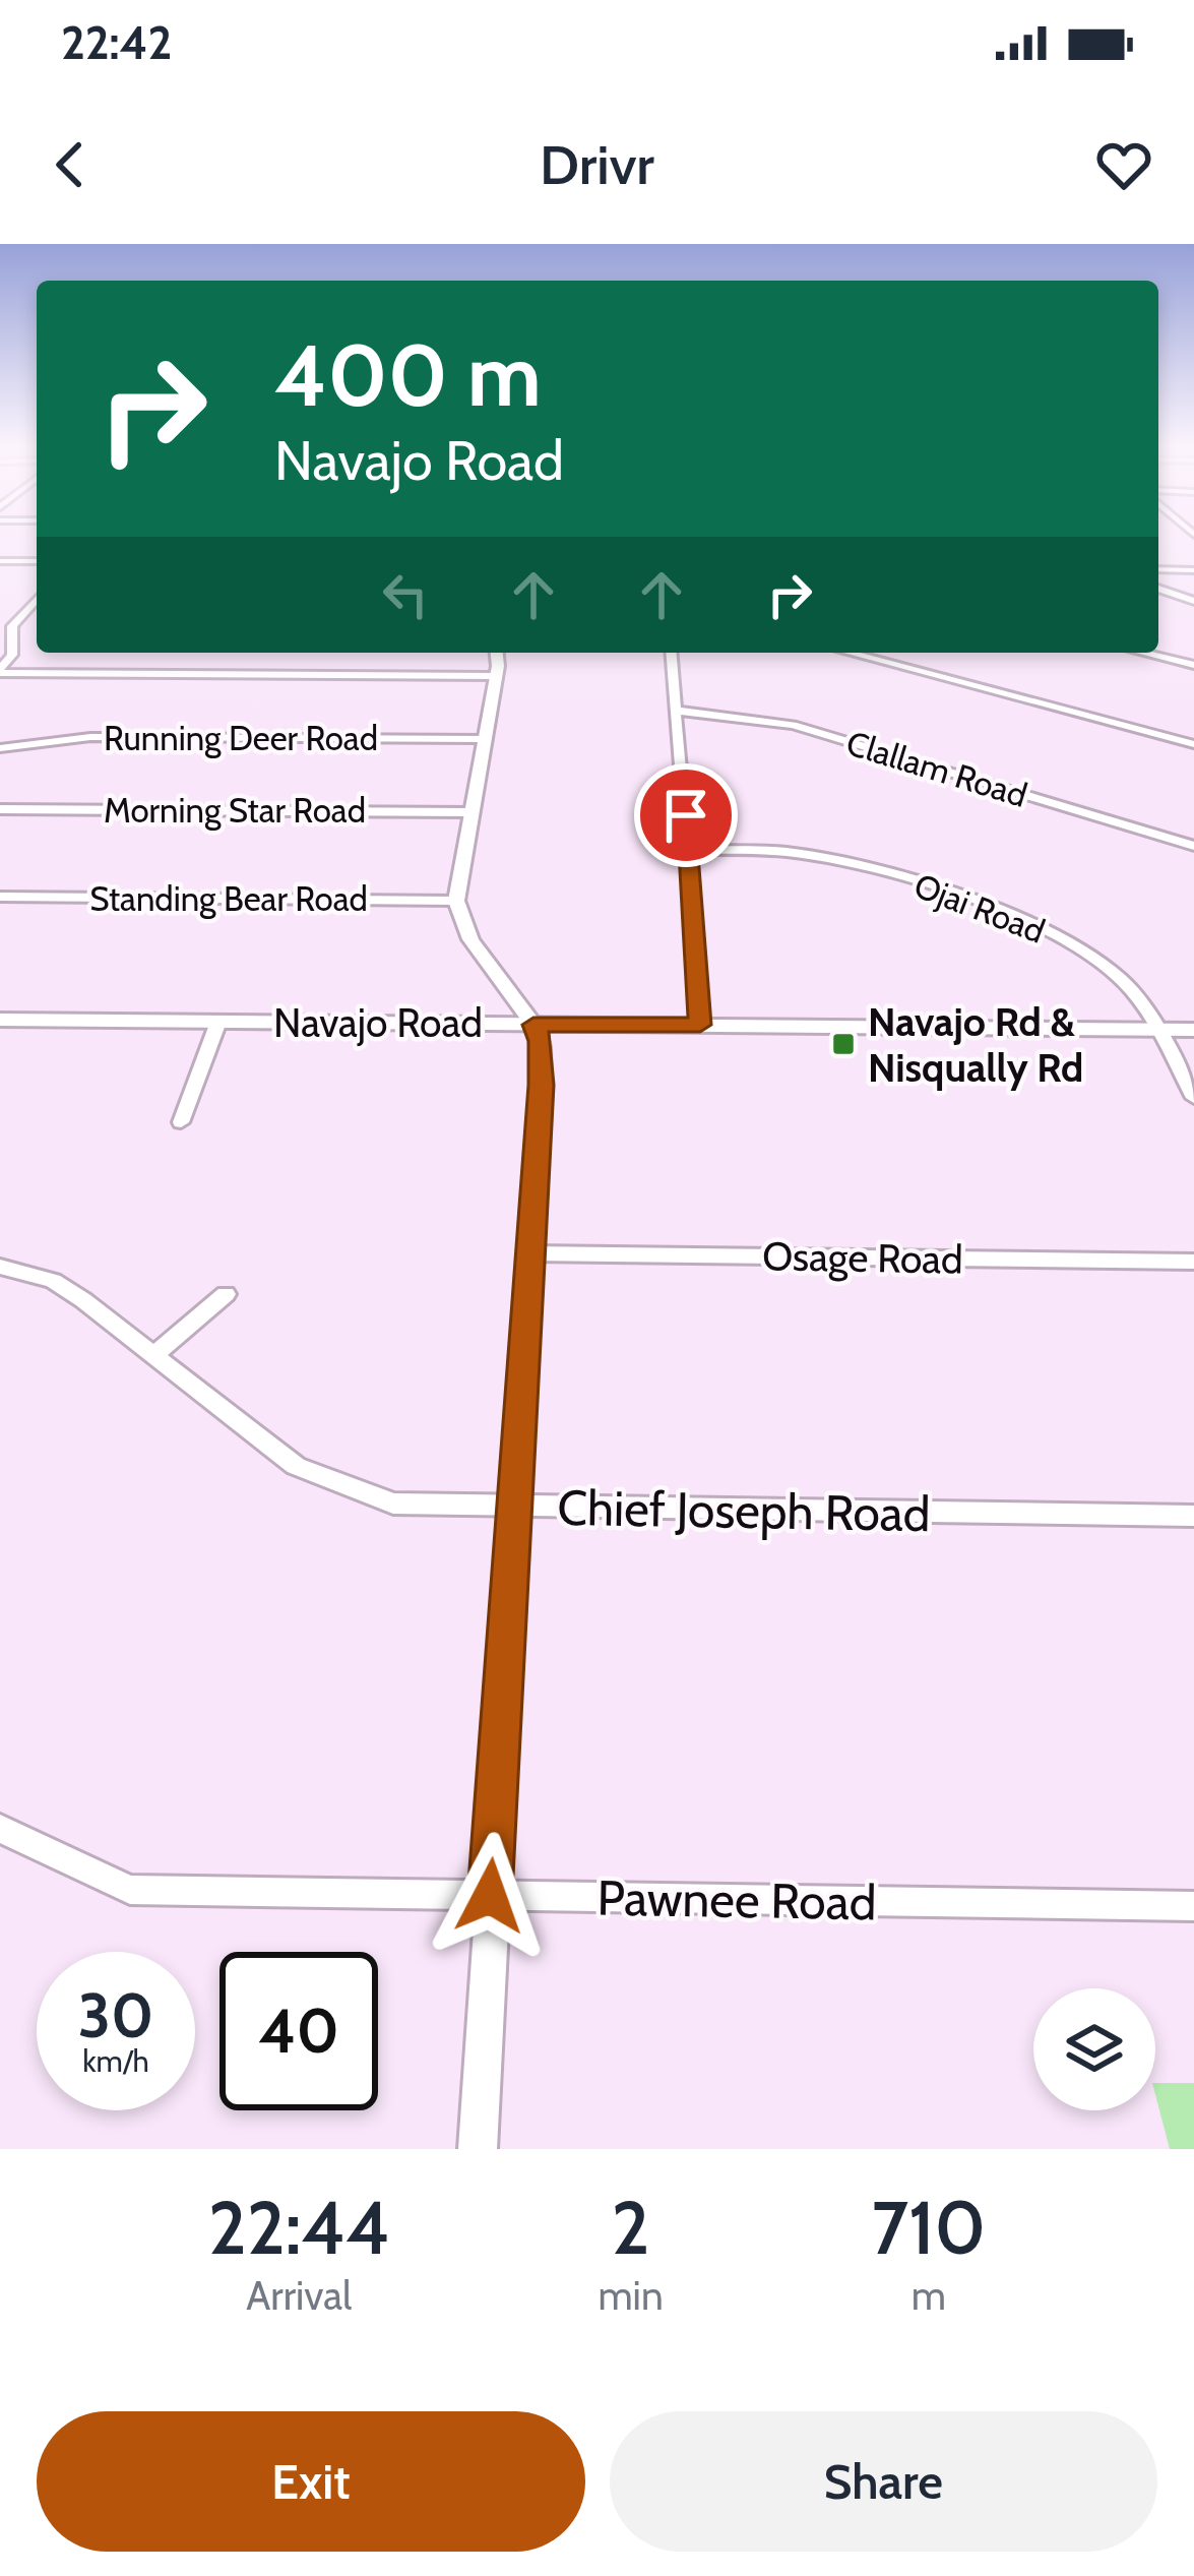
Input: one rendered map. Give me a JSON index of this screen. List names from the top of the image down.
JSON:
{
  "streets": {
    "main road": ["Navajo Road"],
    "street": [
      "Running Deer Road",
      "Clallam Road",
      "Morning Star Road",
      "Standing Bear Road",
      "Ojai Road",
      "Osage Road",
      "Chief Joseph Road",
      "Pawnee Road"
    ]
  },
  "crossings": [
    ["Ojai Road", "Navajo Road"]
  ],
  "places": {
    "transit": ["Navajo Rd & Nisqually Rd"]
  },
  "page": {
    "status": "22:42",
    "header": "Drivr",
    "turn": ["400 m", "Navajo Road"],
    "speed": "30 km/h",
    "limit": "40",
    "eta": [
      "22:44",
      "Arrival",
      "2",
      "min",
      "710",
      "m"
    ],
    "buttons": ["Exit", "Share"]
  }
}
